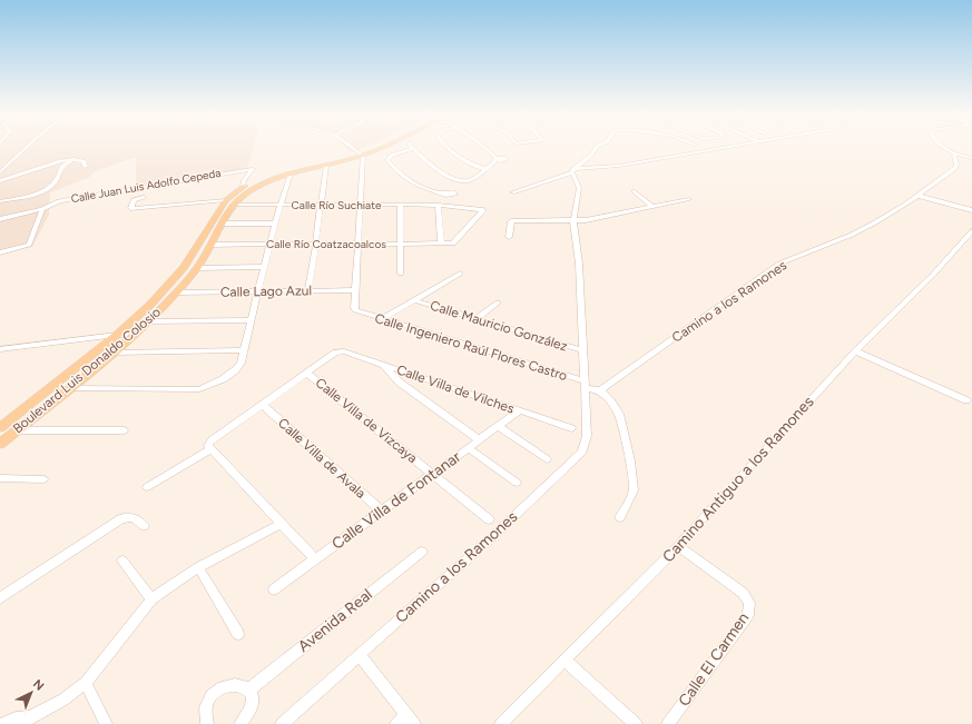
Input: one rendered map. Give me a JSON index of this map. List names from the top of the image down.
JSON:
{
  "streets": {
    "main road": ["Boulevard Luis Donaldo Colosio"],
    "street": [
      "Calle Juan Luis Adolfo Cepeda",
      "Calle Río Suchiate",
      "Calle Río Coatzacoalcos",
      "Calle Lago Azul",
      "Camino a los Ramones",
      "Calle Mauricio González",
      "Calle Ingeniero Raúl Flores Castro",
      "Calle Villa de Vilches",
      "Calle Villa de Vizcaya",
      "Calle Villa de Avala",
      "Camino Antiguo a los Ramones",
      "Calle Villa de Fontanar",
      "Avenida Real",
      "Calle El Carmen"
    ]
  },
  "crossings": [
    ["Calle Juan Luis Adolfo Cepeda", "Boulevard Luis Donaldo Colosio"],
    ["Calle Río Suchiate", "Calle Río Coatzacoalcos"],
    ["Calle Río Suchiate", "Boulevard Luis Donaldo Colosio"],
    ["Calle Río Coatzacoalcos", "Boulevard Luis Donaldo Colosio"],
    ["Calle Lago Azul", "Calle Ingeniero Raúl Flores Castro"],
    ["Calle Lago Azul", "Boulevard Luis Donaldo Colosio"],
    ["Camino a los Ramones", "Calle Mauricio González"],
    ["Camino a los Ramones", "Calle Ingeniero Raúl Flores Castro"],
    ["Calle Villa de Vilches", "Calle Villa de Vizcaya"],
    ["Calle Villa de Vilches", "Calle Villa de Fontanar"],
    ["Calle Villa de Vizcaya", "Calle Villa de Fontanar"],
    ["Calle Villa de Avala", "Calle Villa de Fontanar"],
    ["Camino Antiguo a los Ramones", "Calle El Carmen"]
  ],
  "north": "top right"
}
